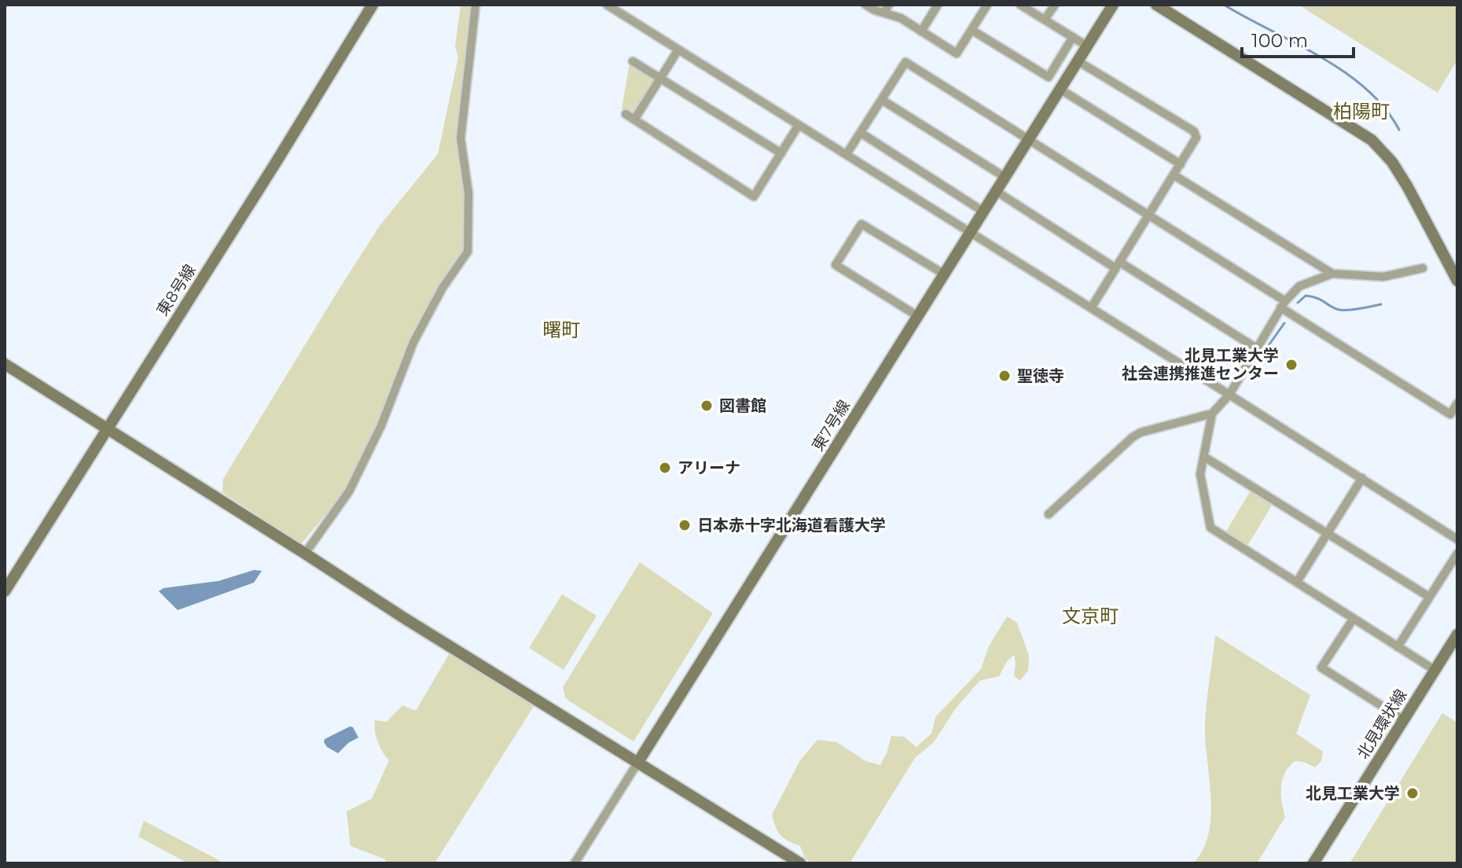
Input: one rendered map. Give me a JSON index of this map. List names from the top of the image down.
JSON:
{
  "streets": {
    "street": ["東8号線", "東7号線", "北見環状線"]
  },
  "districts": ["柏陽町", "曙町", "文京町"],
  "places": [
    "北見工業大学 社会連携推進センター",
    "聖徳寺",
    "図書館",
    "アリーナ",
    "日本赤十字北海道看護大学",
    "北見工業大学"
  ],
  "scale_bar": "100 m"
}
